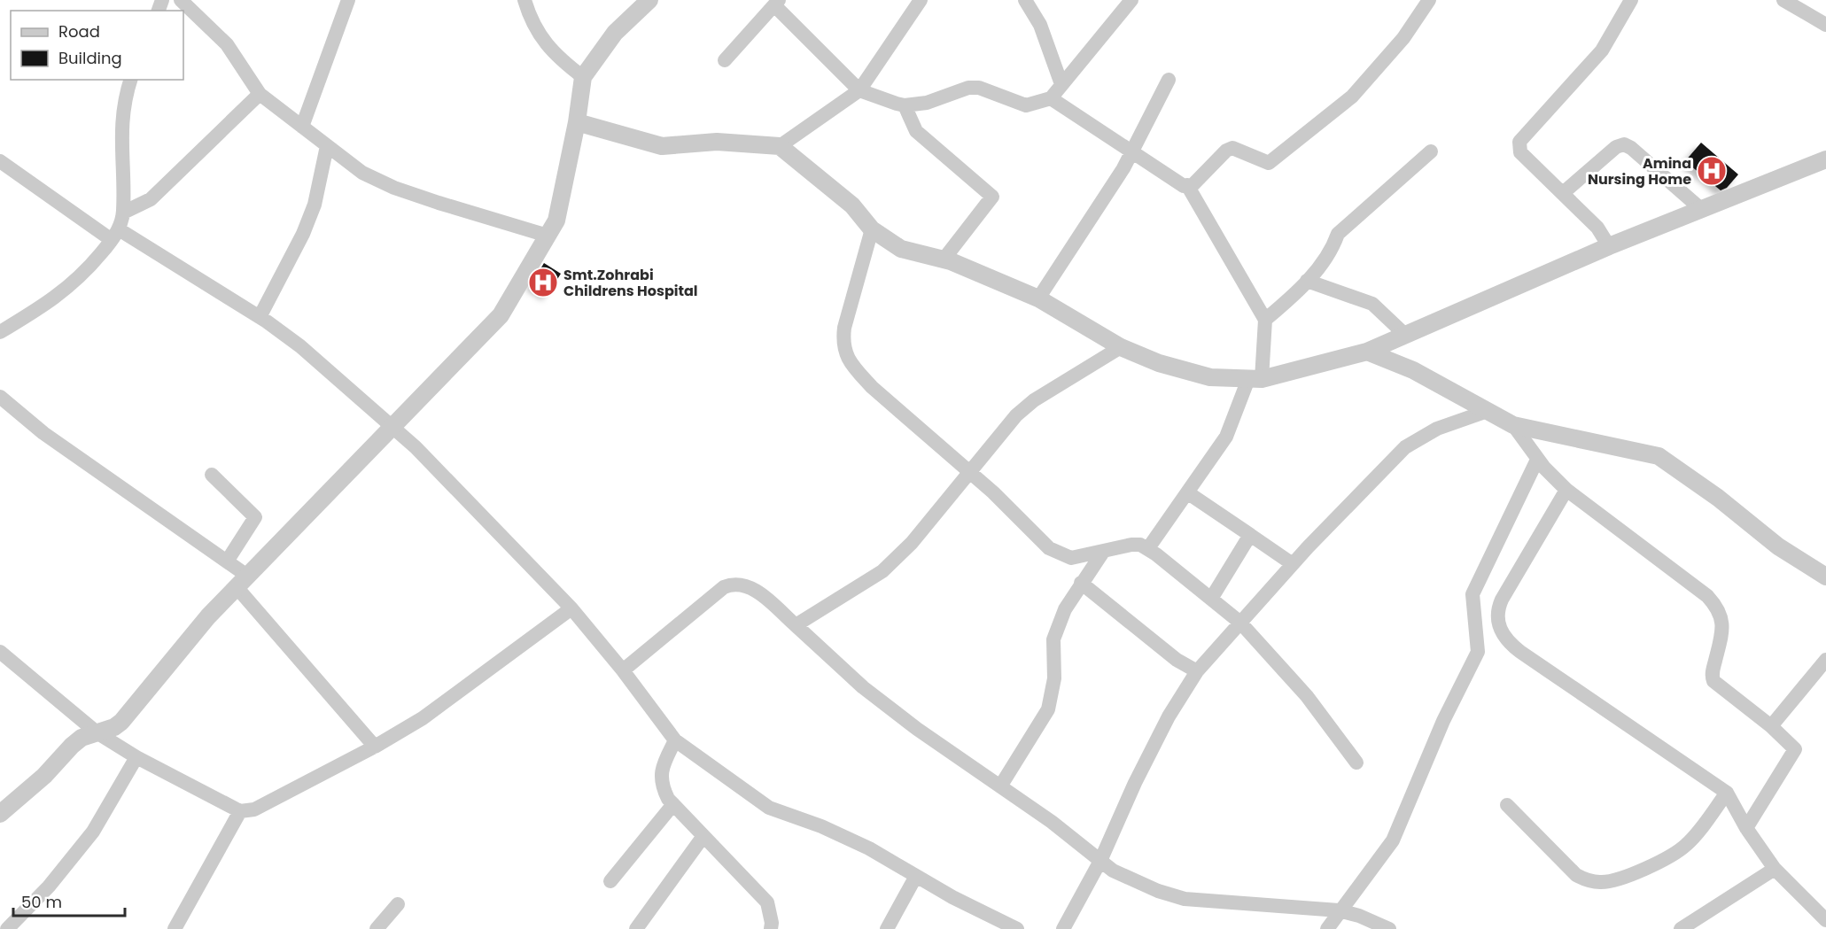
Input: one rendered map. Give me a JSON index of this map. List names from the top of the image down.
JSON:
{
  "places": {
    "hospital": ["Amina Nursing Home", "Smt.Zohrabi Childrens Hospital"]
  },
  "legend": ["Road", "Building"],
  "scale_bar": "50 m"
}
